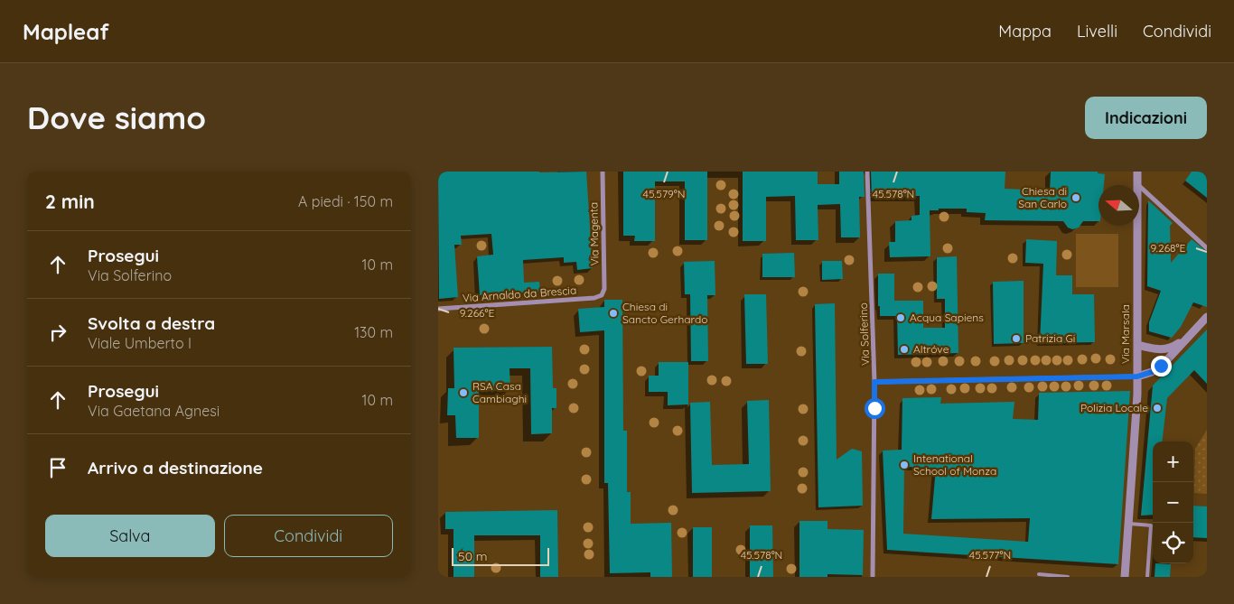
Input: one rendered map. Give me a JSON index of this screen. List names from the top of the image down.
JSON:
{
  "streets": {
    "street": [
      "Via Magenta",
      "Via Arnaldo da Brescia",
      "Via Solferino",
      "Via Marsala"
    ]
  },
  "crossings": [
    ["Via Magenta", "Via Arnaldo da Brescia"]
  ],
  "places": [
    "Chiesa di San Carlo",
    "Chiesa di Sancto Gerhardo",
    "Acqua Sapiens",
    "Patrizia Gi",
    "Altróve",
    "RSA Casa Cambiaghi",
    "Polizia Locale",
    "Intenational School of Monza"
  ],
  "scale_bar": "50 m",
  "north": "left",
  "page": {
    "header": "Mapleaf",
    "nav": ["Mappa", "Livelli", "Condividi"],
    "buttons": [
      "Indicazioni",
      ["Salva", "Condividi"]
    ],
    "title": "Dove siamo",
    "heading": ["2 min", "A piedi · 150 m"],
    "list": [
      ["Prosegui", "Via Solferino", "10 m"],
      ["Svolta a destra", "Viale Umberto I", "130 m"],
      ["Prosegui", "Via Gaetana Agnesi", "10 m"],
      "Arrivo a destinazione"
    ],
    "map_buttons": ["+", "−"],
    "scale": "50 m"
  },
  "coordinates": [
    "45.579°N",
    "45.578°N",
    "9.268°E",
    "9.266°E",
    "45.577°N"
  ]
}
